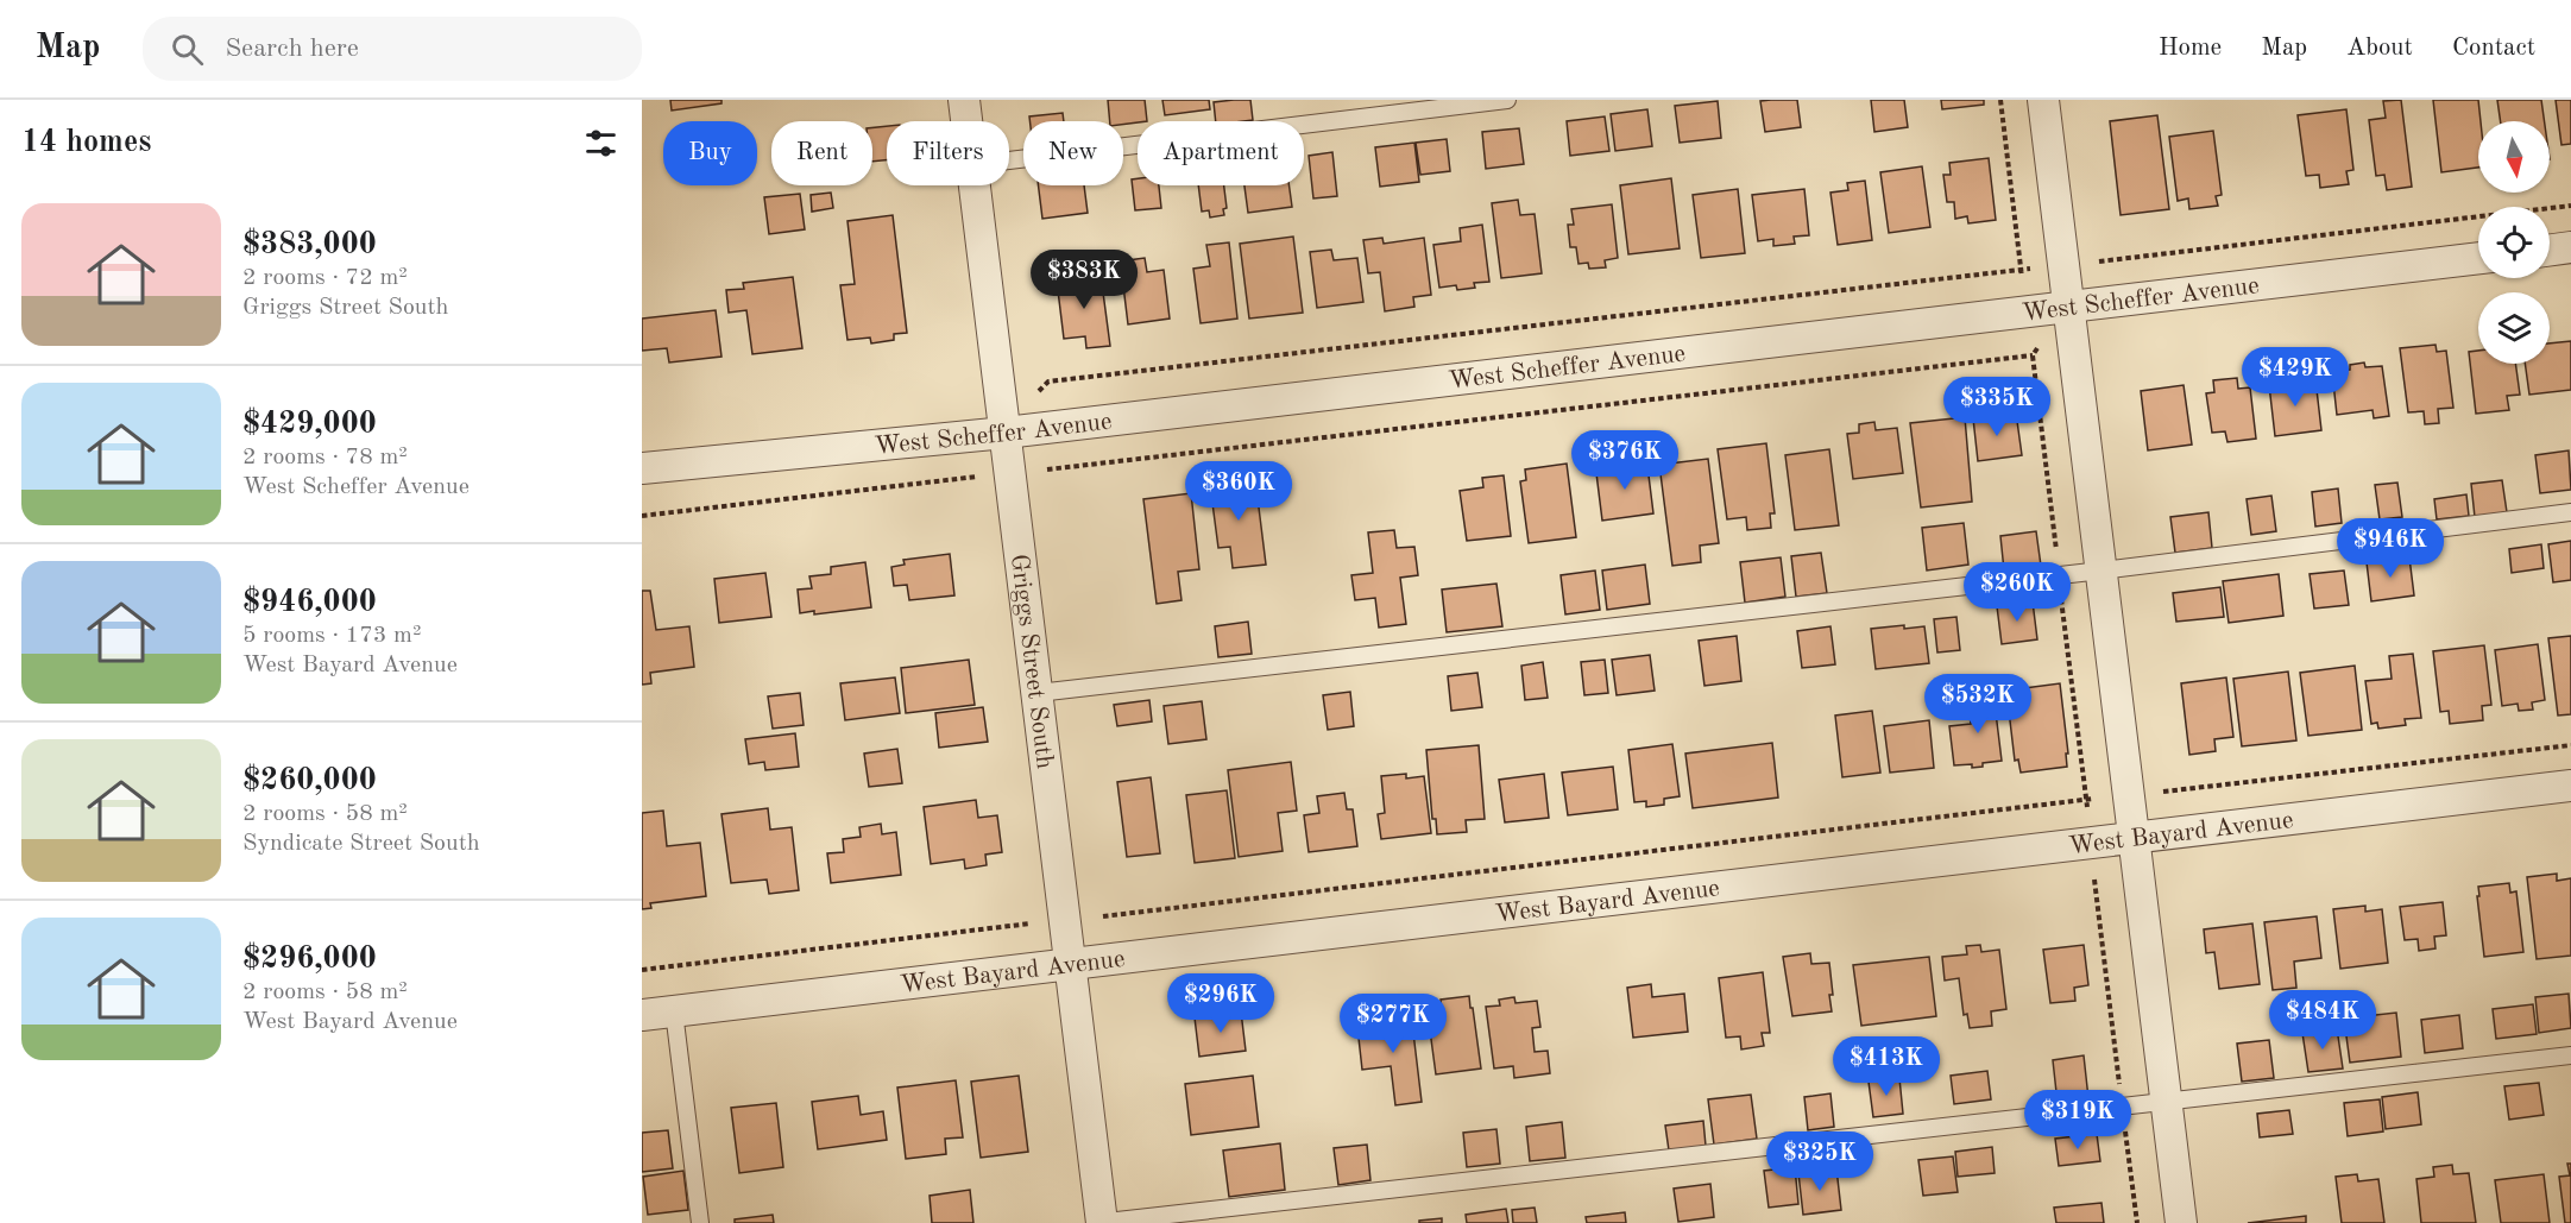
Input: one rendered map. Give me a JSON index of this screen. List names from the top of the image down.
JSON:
{
  "streets": {
    "street": ["West Scheffer Avenue", "Griggs Street South", "West Bayard Avenue"]
  },
  "crossings": [
    ["West Scheffer Avenue", "Griggs Street South"],
    ["Griggs Street South", "West Bayard Avenue"]
  ],
  "north": "bottom",
  "page": {
    "header": "Map",
    "search": "Search here",
    "nav": [
      "Home",
      "Map",
      "About",
      "Contact"
    ],
    "heading": "14 homes",
    "chip": [
      "Buy",
      "Rent",
      "Filters",
      "New",
      "Apartment"
    ],
    "list": [
      {
        "name": "$383,000",
        "note": "2 rooms · 72 m² · Griggs Street South"
      },
      {
        "name": "$429,000",
        "note": "2 rooms · 78 m² · West Scheffer Avenue"
      },
      {
        "name": "$946,000",
        "note": "5 rooms · 173 m² · West Bayard Avenue"
      },
      {
        "name": "$260,000",
        "note": "2 rooms · 58 m² · Syndicate Street South"
      },
      {
        "name": "$296,000",
        "note": "2 rooms · 58 m² · West Bayard Avenue"
      }
    ],
    "price": [
      "$383K",
      "$429K",
      "$335K",
      "$376K",
      "$360K",
      "$946K",
      "$260K",
      "$532K",
      "$296K",
      "$484K",
      "$277K",
      "$413K",
      "$319K",
      "$325K"
    ]
  }
}
